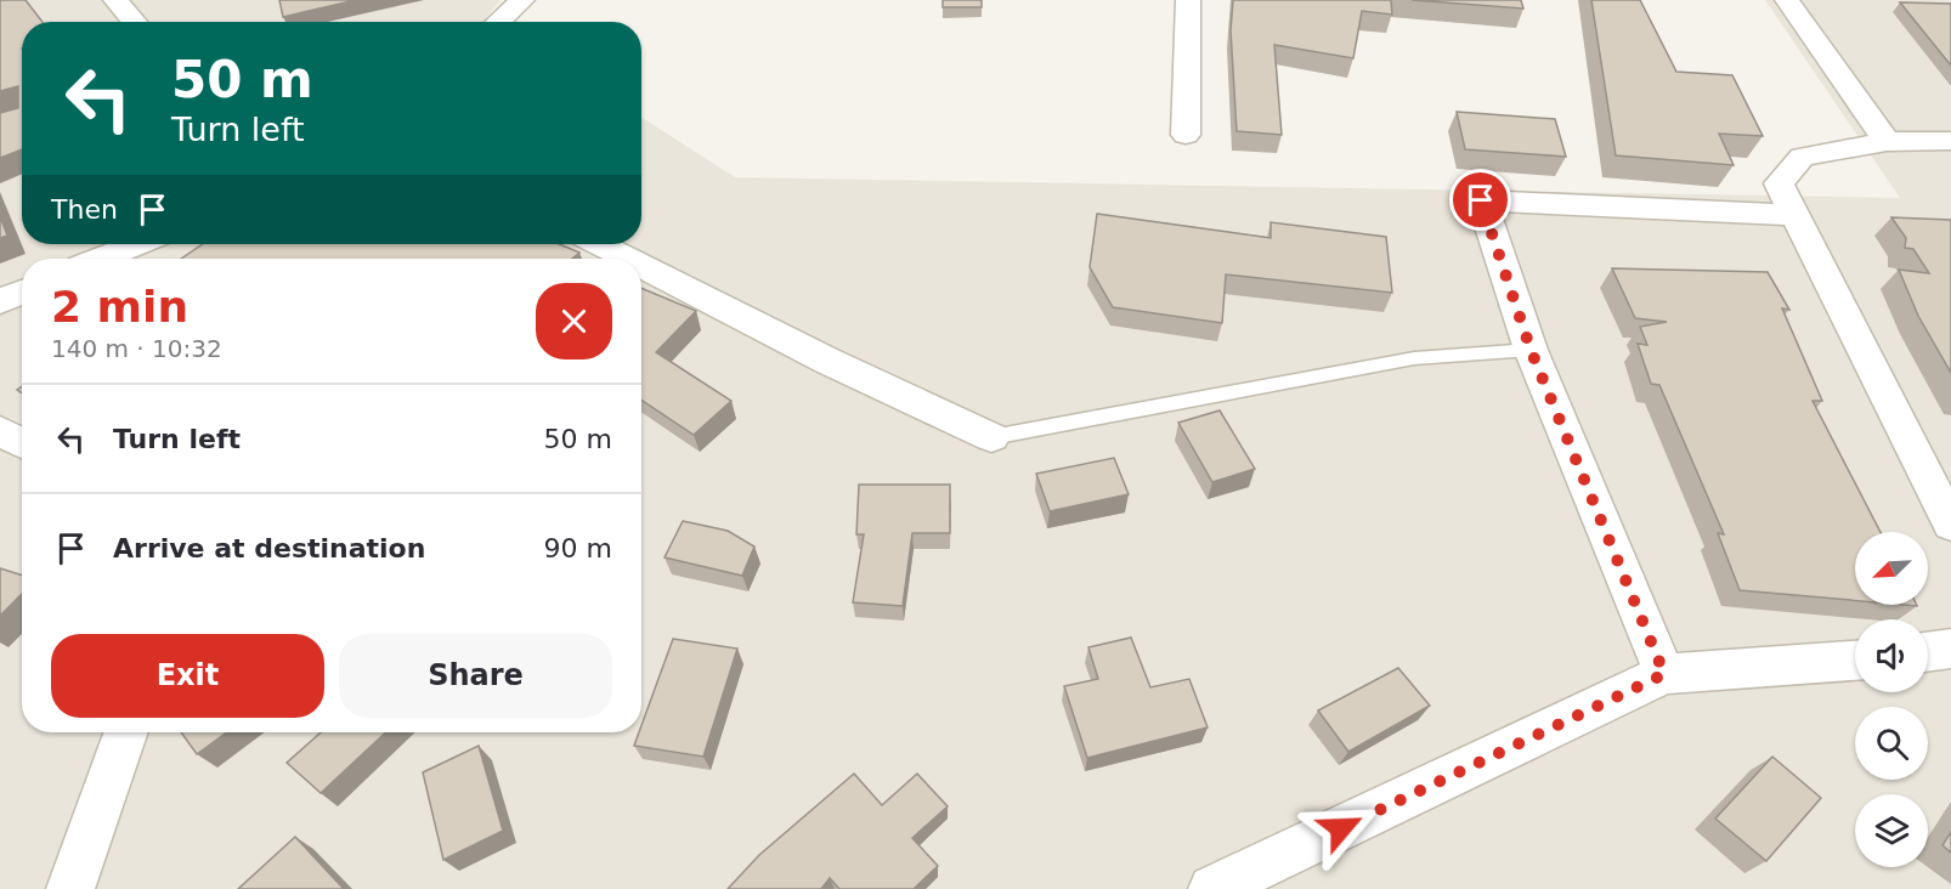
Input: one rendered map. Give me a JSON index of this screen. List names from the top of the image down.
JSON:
{
  "north": "bottom left",
  "page": {
    "turn": ["50 m", "Turn left"],
    "then": "Then",
    "heading": ["2 min", "140 m · 10:32"],
    "list": [
      {
        "name": "Turn left",
        "value": "50 m"
      },
      {
        "name": "Arrive at destination",
        "value": "90 m"
      }
    ],
    "buttons": ["Exit", "Share"]
  }
}
